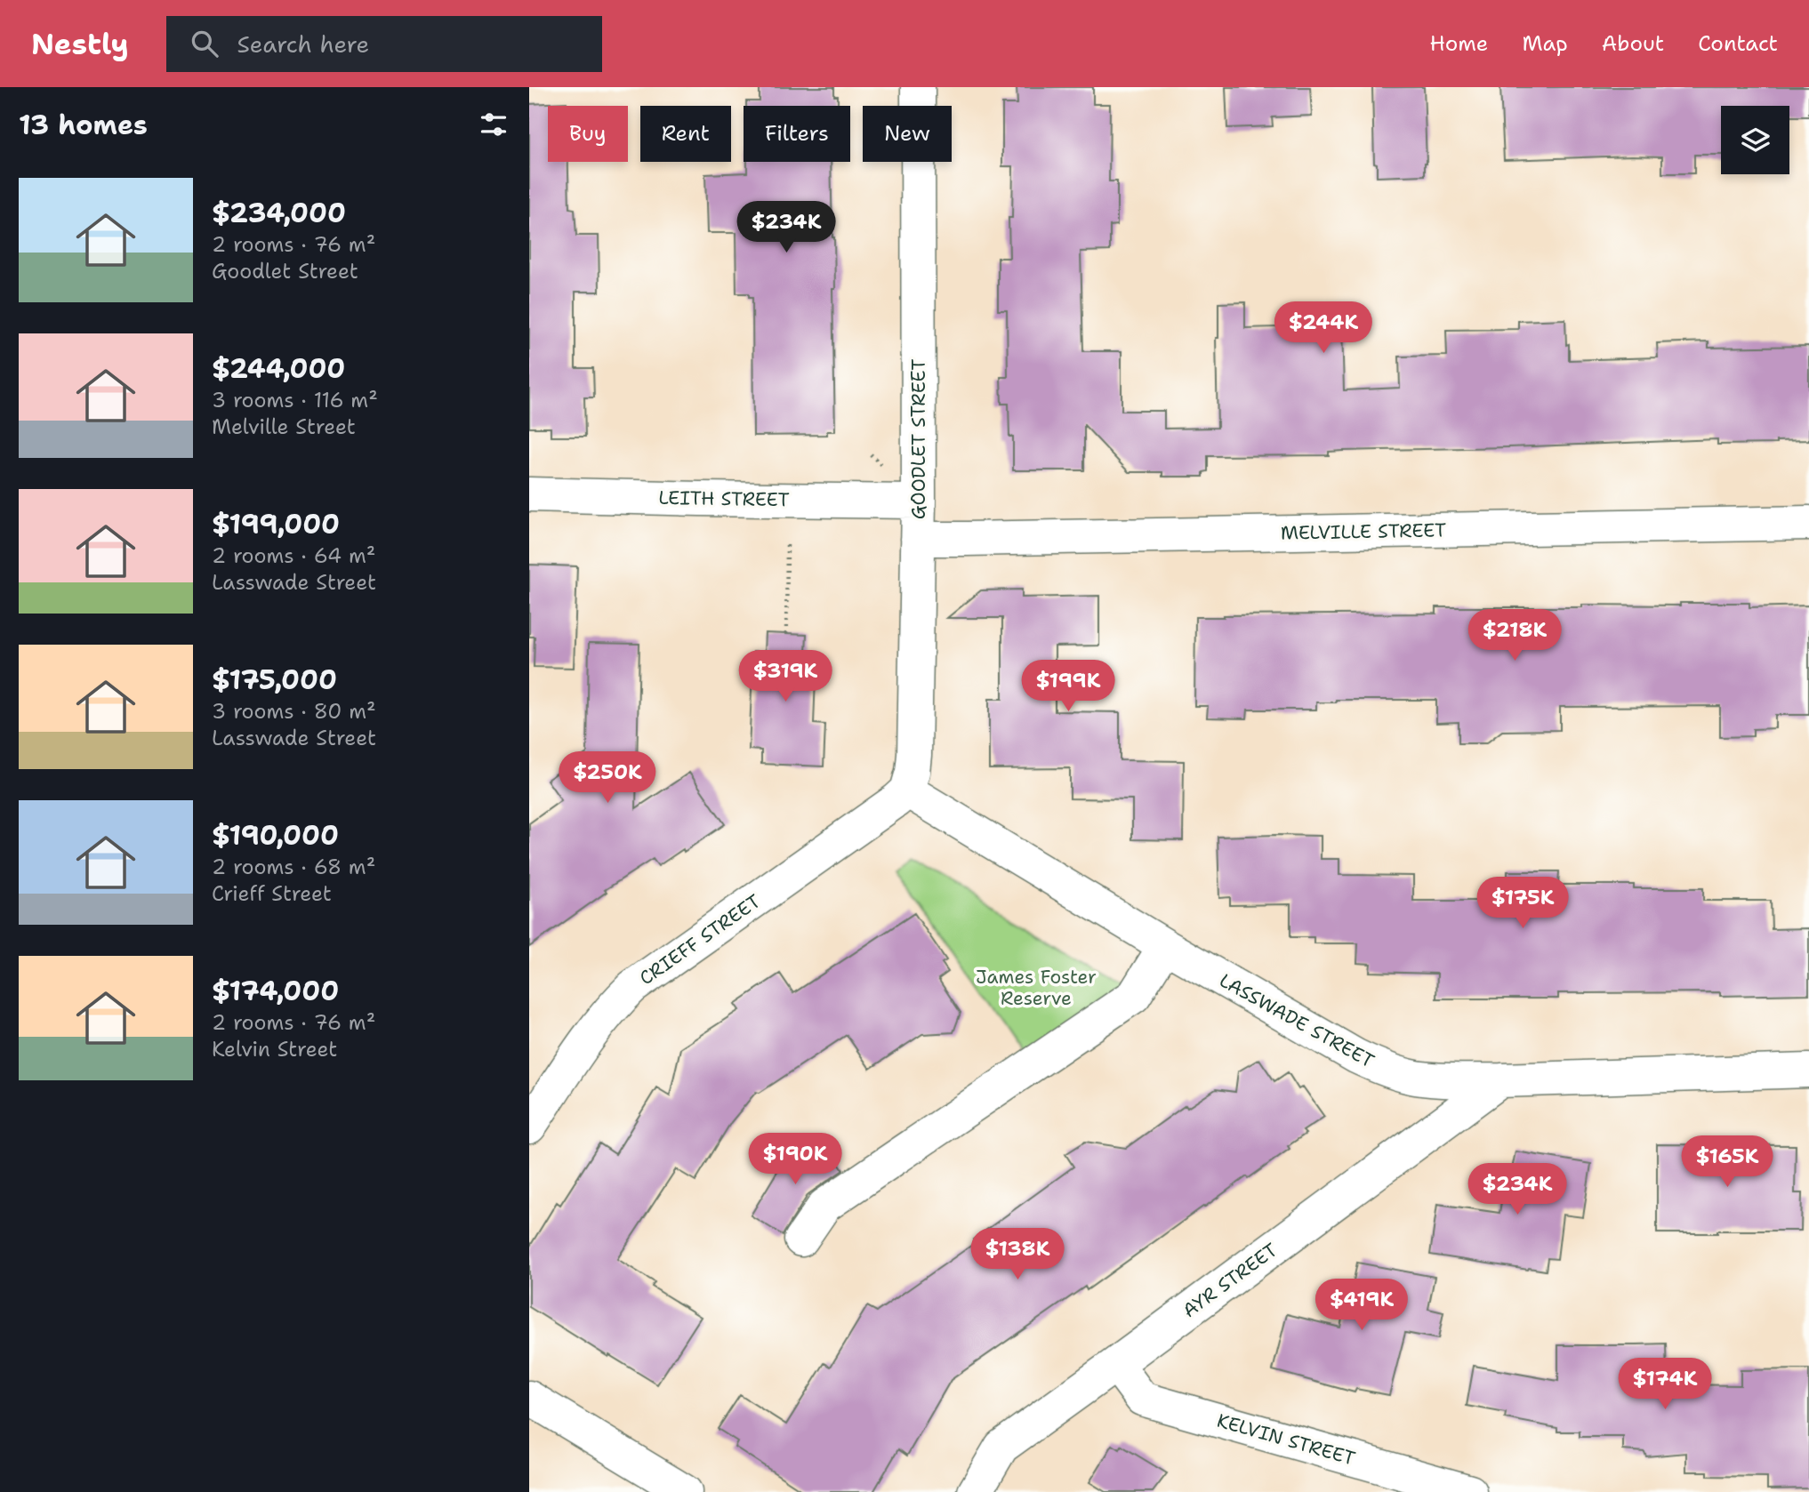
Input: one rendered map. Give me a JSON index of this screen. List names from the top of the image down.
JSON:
{
  "streets": {
    "street": [
      "GOODLET STREET",
      "LEITH STREET",
      "MELVILLE STREET",
      "CRIEFF STREET",
      "LASSWADE STREET",
      "AYR STREET",
      "KELVIN STREET"
    ]
  },
  "crossings": [
    ["GOODLET STREET", "LEITH STREET"],
    ["GOODLET STREET", "MELVILLE STREET"],
    ["GOODLET STREET", "CRIEFF STREET"],
    ["GOODLET STREET", "LASSWADE STREET"],
    ["CRIEFF STREET", "LASSWADE STREET"],
    ["LASSWADE STREET", "AYR STREET"],
    ["AYR STREET", "KELVIN STREET"]
  ],
  "parks": ["James Foster Reserve"],
  "page": {
    "header": "Nestly",
    "search": "Search here",
    "nav": [
      "Home",
      "Map",
      "About",
      "Contact"
    ],
    "heading": "13 homes",
    "chip": [
      "Buy",
      "Rent",
      "Filters",
      "New"
    ],
    "list": [
      {
        "name": "$234,000",
        "note": "2 rooms · 76 m² · Goodlet Street"
      },
      {
        "name": "$244,000",
        "note": "3 rooms · 116 m² · Melville Street"
      },
      {
        "name": "$199,000",
        "note": "2 rooms · 64 m² · Lasswade Street"
      },
      {
        "name": "$175,000",
        "note": "3 rooms · 80 m² · Lasswade Street"
      },
      {
        "name": "$190,000",
        "note": "2 rooms · 68 m² · Crieff Street"
      },
      {
        "name": "$174,000",
        "note": "2 rooms · 76 m² · Kelvin Street"
      }
    ],
    "price": [
      "$234K",
      "$244K",
      "$218K",
      "$319K",
      "$199K",
      "$250K",
      "$175K",
      "$190K",
      "$165K",
      "$234K",
      "$138K",
      "$419K",
      "$174K"
    ]
  }
}
